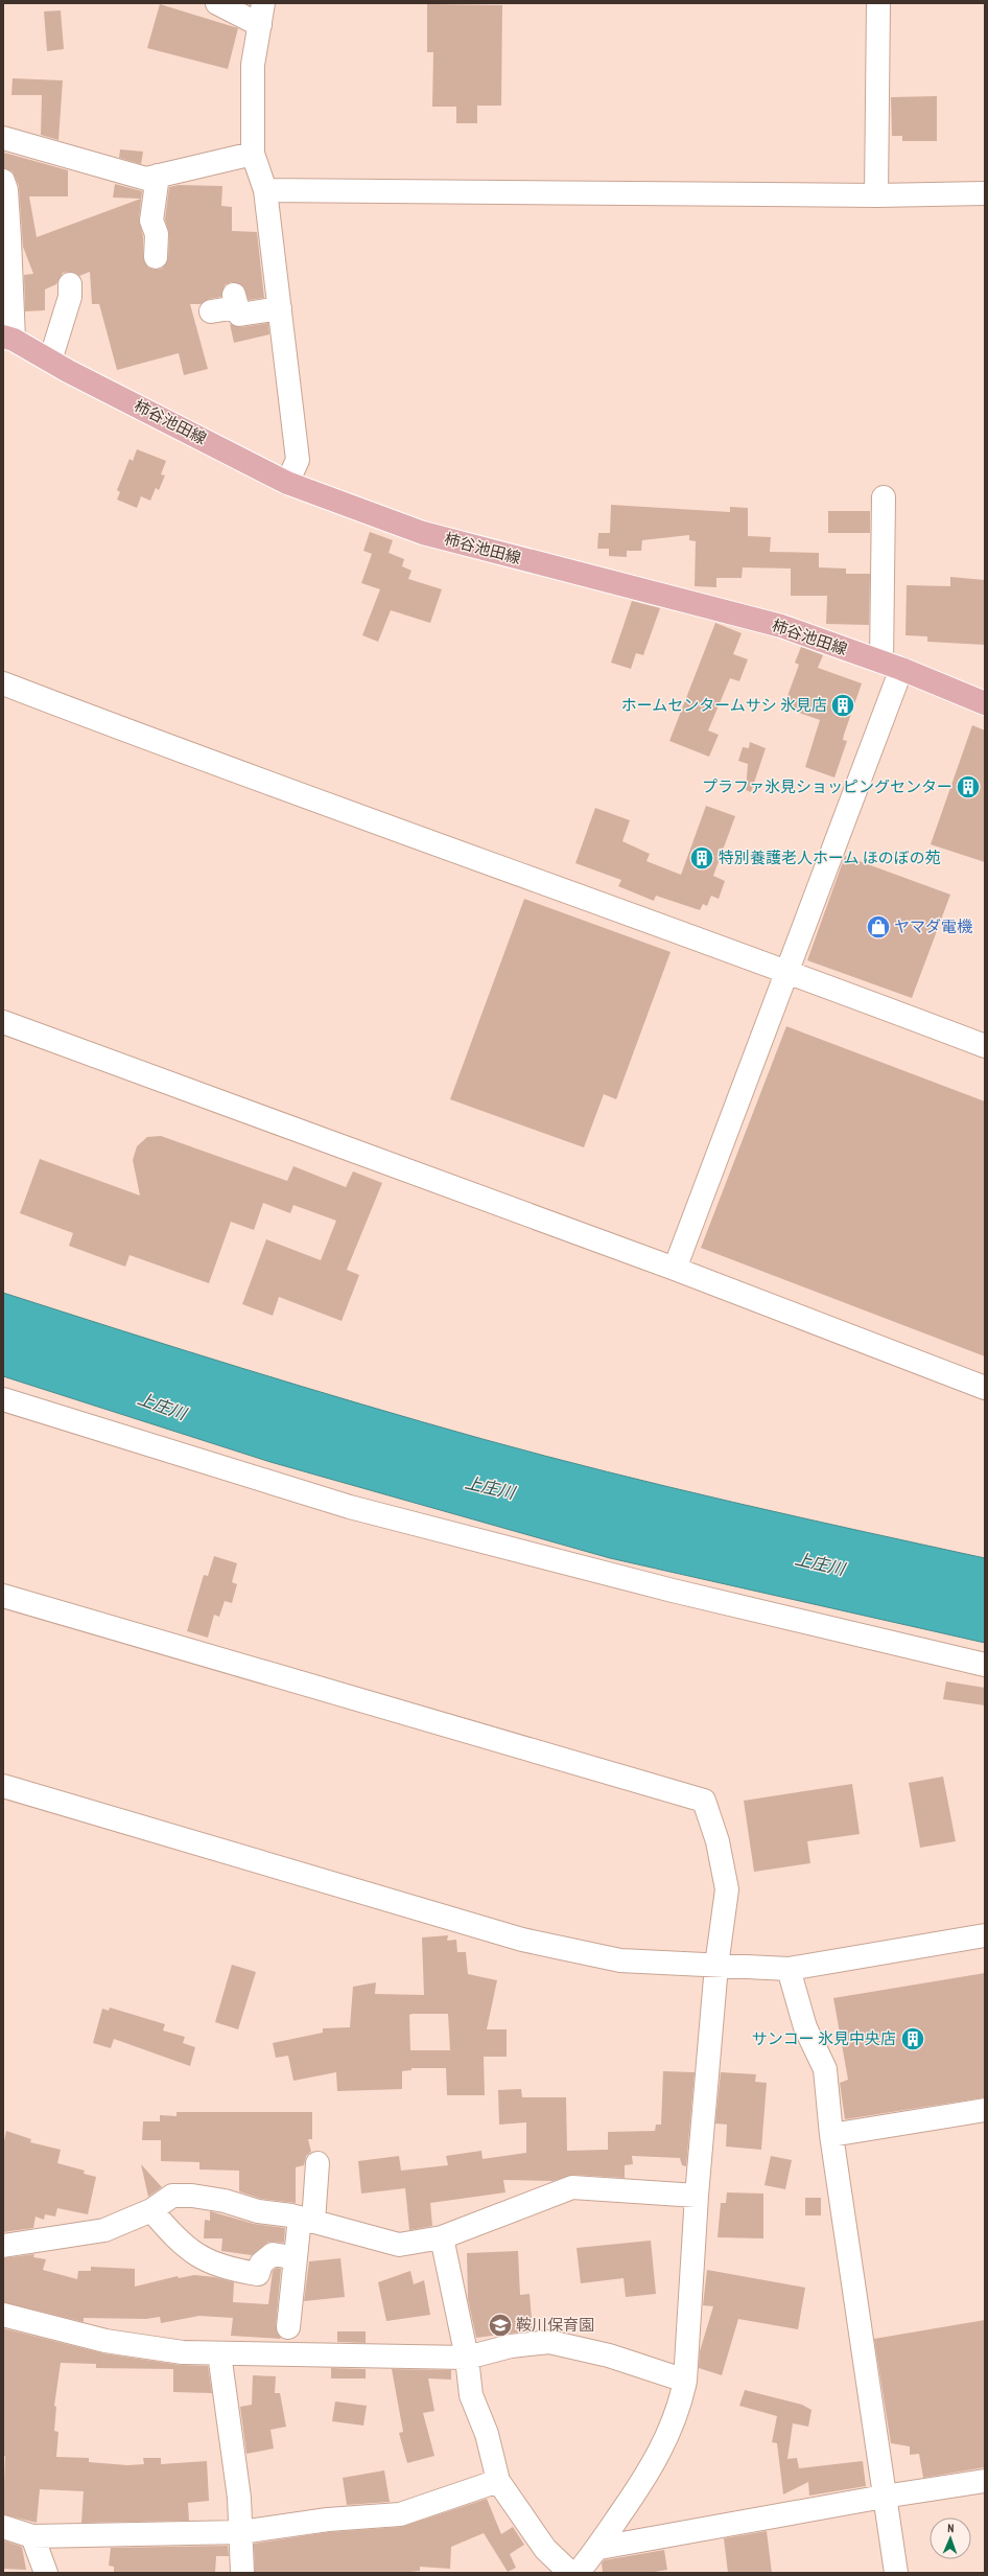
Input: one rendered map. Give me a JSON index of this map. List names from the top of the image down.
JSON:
{
  "streets": {
    "main road": ["柿谷池田線"]
  },
  "water": ["上庄川"],
  "places": {
    "building": [
      "ホームセンタームサシ 氷見店",
      "プラファ氷見ショッピングセンター",
      "特別養護老人ホーム ほのぼの苑",
      "サンコー 氷見中央店"
    ],
    "shop": ["ヤマダ電機"],
    "school or university": ["鞍川保育園"]
  },
  "north": "top"
}
